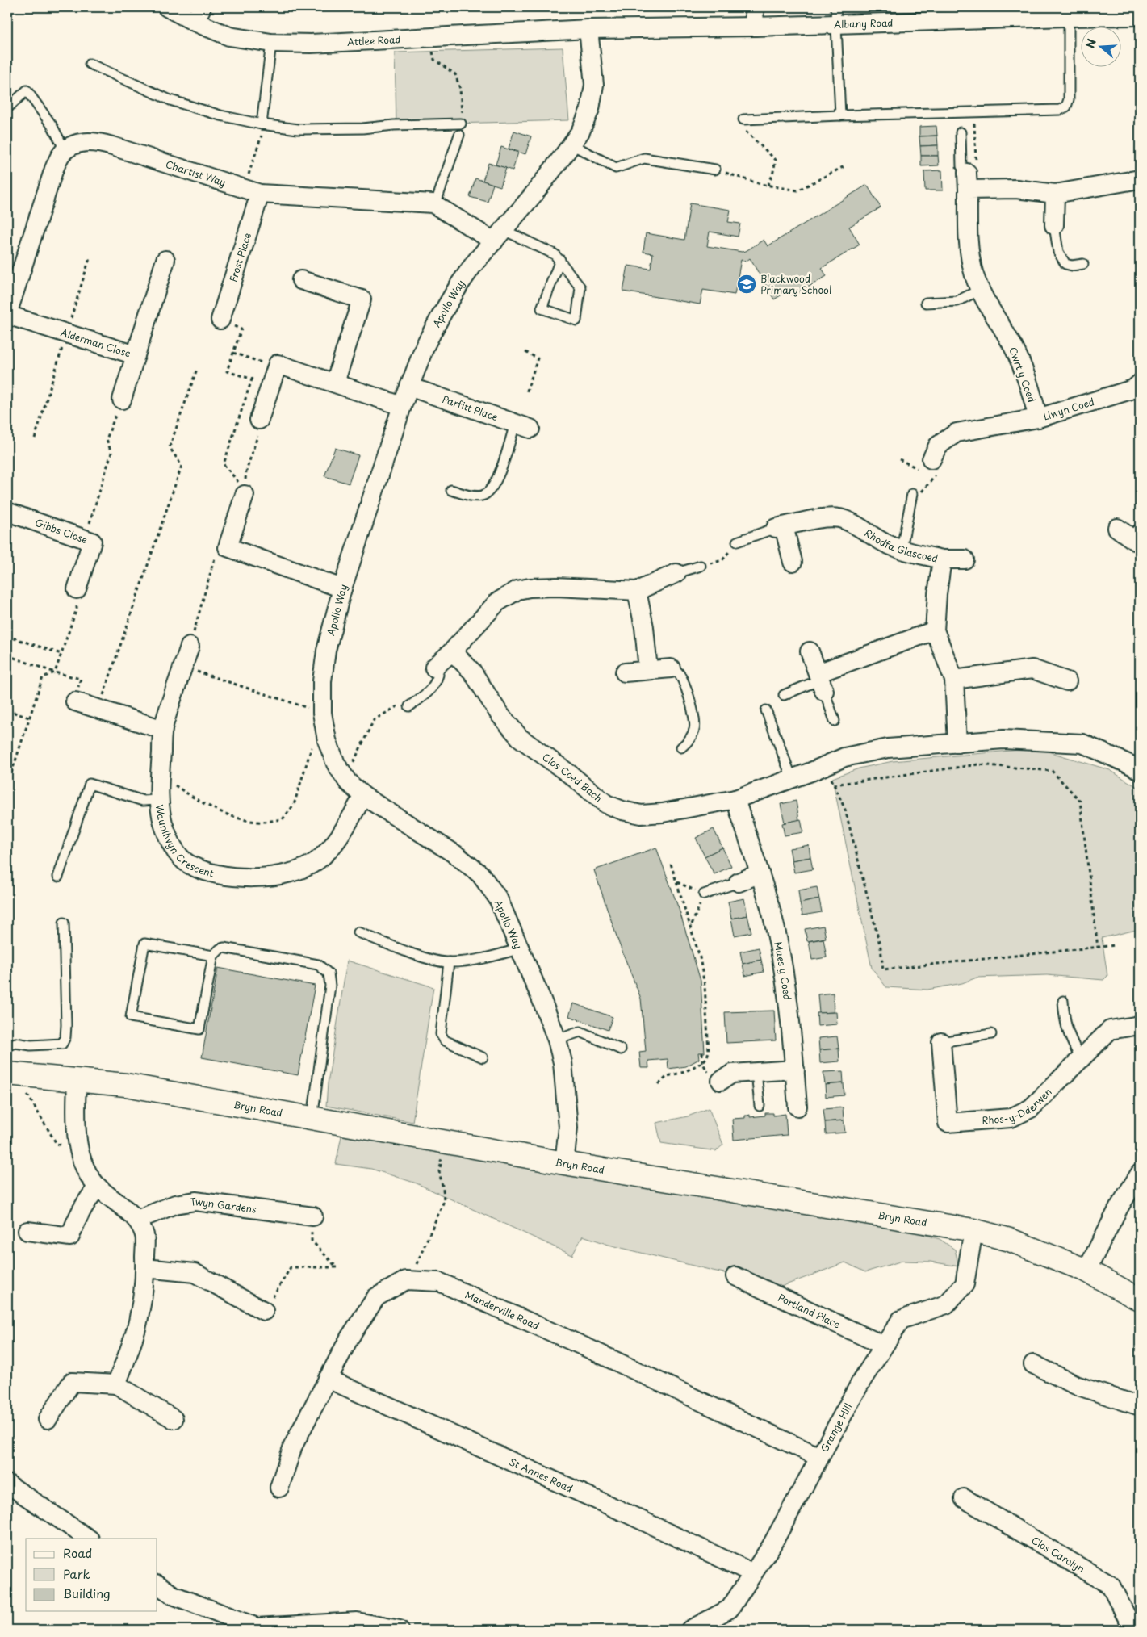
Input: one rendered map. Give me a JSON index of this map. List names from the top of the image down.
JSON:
{
  "streets": {
    "street": [
      "Albany Road",
      "Attlee Road",
      "Chartist Way",
      "Frost Place",
      "Apollo Way",
      "Alderman Close",
      "Cwrt y Coed",
      "Parfitt Place",
      "Llwyn Coed",
      "Gibbs Close",
      "Rhodfa Glascoed",
      "Clos Coed Bach",
      "Waunllwyn Crescent",
      "Maes y Coed",
      "Rhos-y-Dderwen",
      "Bryn Road",
      "Twyn Gardens",
      "Manderville Road",
      "Portland Place",
      "Grange Hill",
      "St Annes Road",
      "Clos Carolyn"
    ]
  },
  "crossings": [
    ["Albany Road", "Attlee Road"],
    ["Albany Road", "Apollo Way"],
    ["Attlee Road", "Apollo Way"],
    ["Chartist Way", "Frost Place"],
    ["Chartist Way", "Apollo Way"],
    ["Apollo Way", "Parfitt Place"],
    ["Apollo Way", "Waunllwyn Crescent"],
    ["Apollo Way", "Bryn Road"],
    ["Cwrt y Coed", "Llwyn Coed"],
    ["Rhodfa Glascoed", "Clos Coed Bach"],
    ["Clos Coed Bach", "Maes y Coed"],
    ["Bryn Road", "Grange Hill"],
    ["Manderville Road", "Grange Hill"],
    ["Manderville Road", "St Annes Road"],
    ["Portland Place", "Grange Hill"],
    ["Grange Hill", "St Annes Road"]
  ],
  "places": {
    "school or university": ["Blackwood Primary School"]
  },
  "legend": ["Road", "Park", "Building"],
  "north": "left"
}
